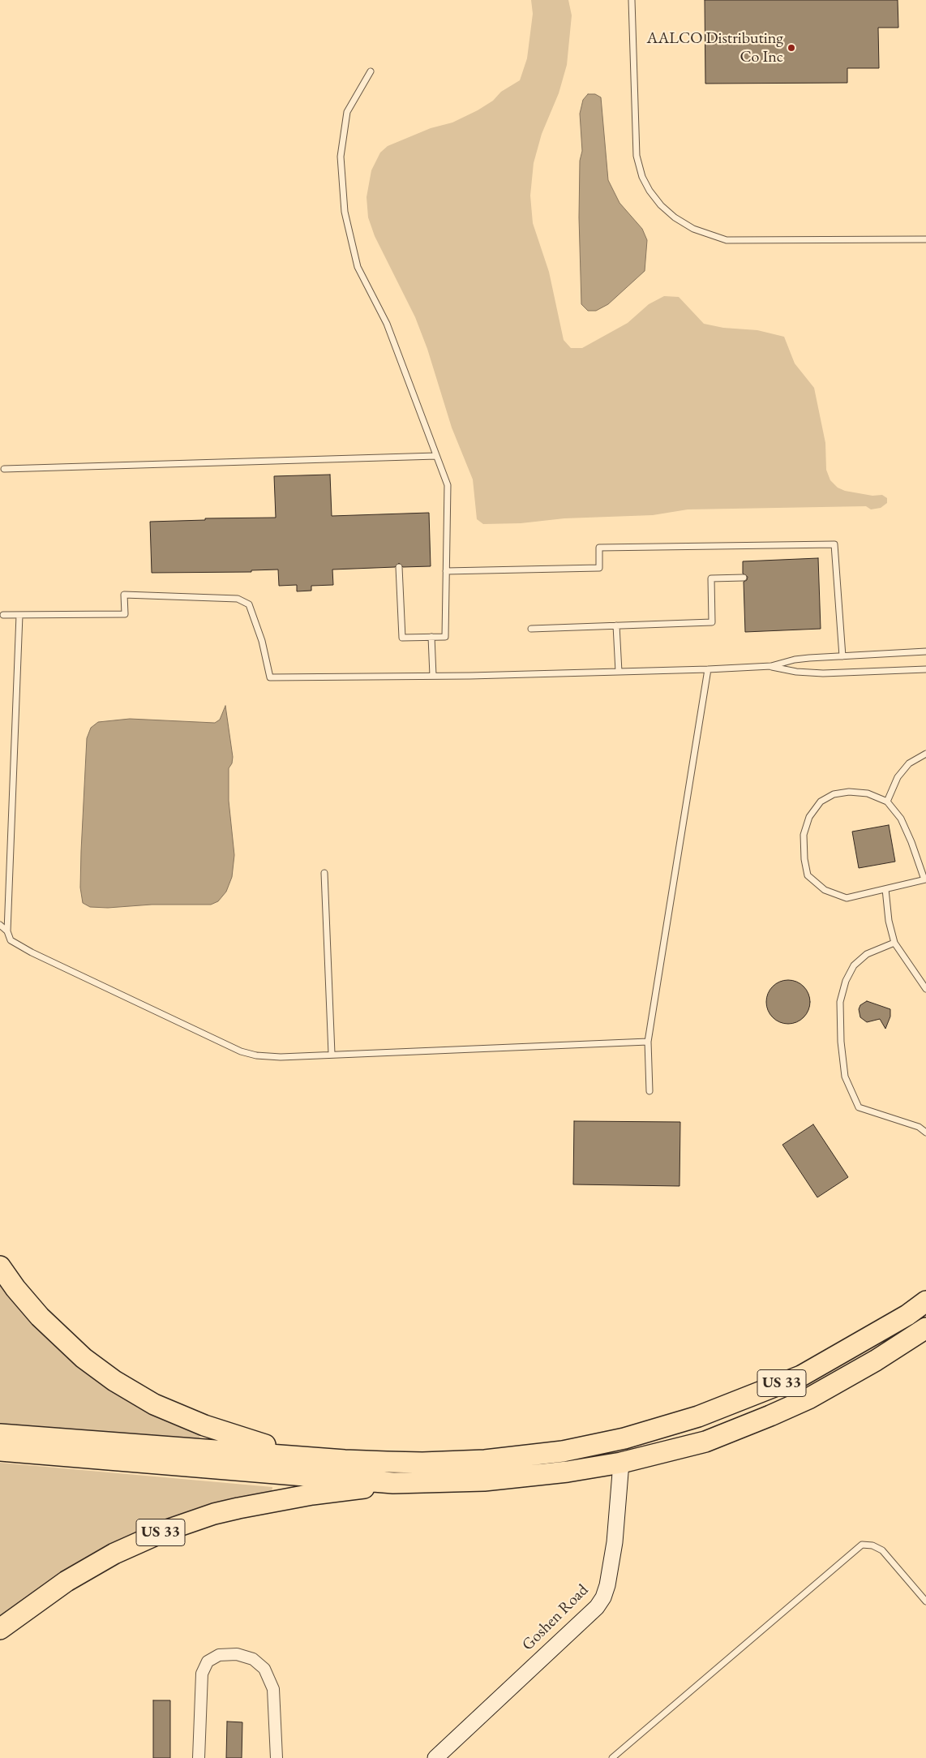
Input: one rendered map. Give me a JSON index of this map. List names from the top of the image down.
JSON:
{
  "streets": {
    "highway": ["US 33"],
    "street": ["Goshen Road"]
  },
  "crossings": [
    ["US 33", "Goshen Road"]
  ],
  "places": ["AALCO Distributing Co Inc"]
}
